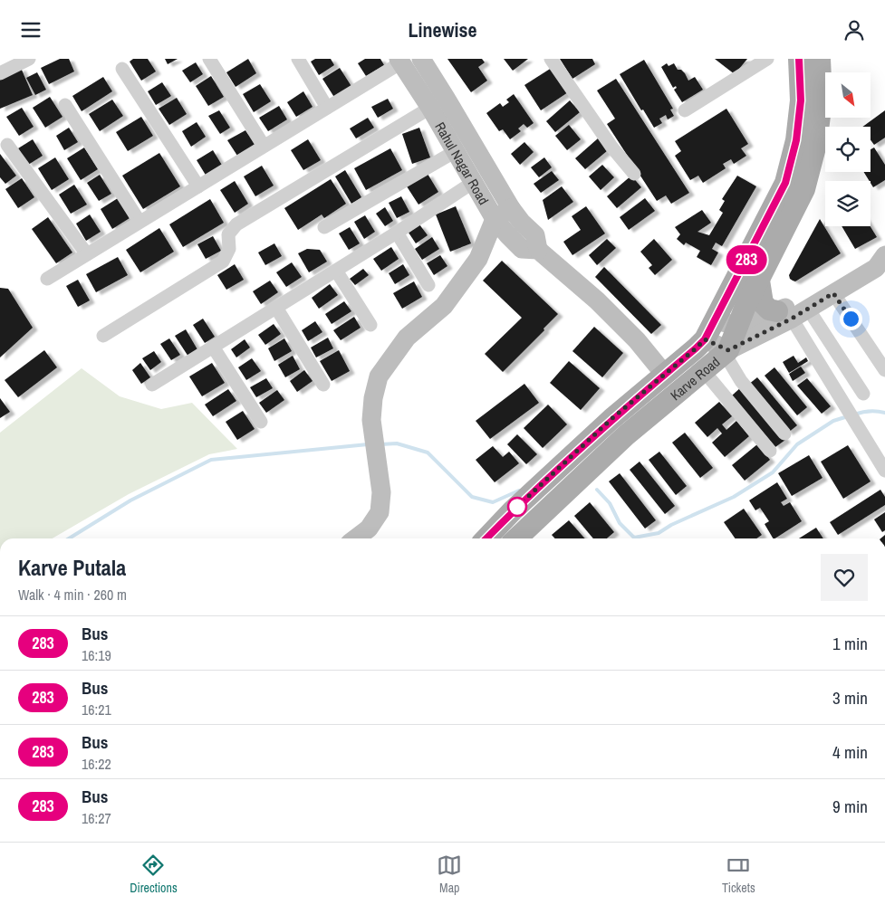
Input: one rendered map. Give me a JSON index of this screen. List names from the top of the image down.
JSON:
{
  "streets": {
    "main road": ["Karve Road"],
    "street": ["Rahul Nagar Road"]
  },
  "crossings": [
    ["Rahul Nagar Road", "Karve Road"]
  ],
  "lines": ["bus line 283"],
  "north": "bottom right",
  "page": {
    "header": "Linewise",
    "on_map": "283",
    "heading": ["Karve Putala", "Walk · 4 min · 260 m"],
    "list": [
      {
        "mark": "283",
        "name": "Bus",
        "note": "16:19",
        "value": "1 min"
      },
      {
        "mark": "283",
        "name": "Bus",
        "note": "16:21",
        "value": "3 min"
      },
      {
        "mark": "283",
        "name": "Bus",
        "note": "16:22",
        "value": "4 min"
      },
      {
        "mark": "283",
        "name": "Bus",
        "note": "16:27",
        "value": "9 min"
      }
    ],
    "tabs": ["Directions", "Map", "Tickets"]
  }
}
